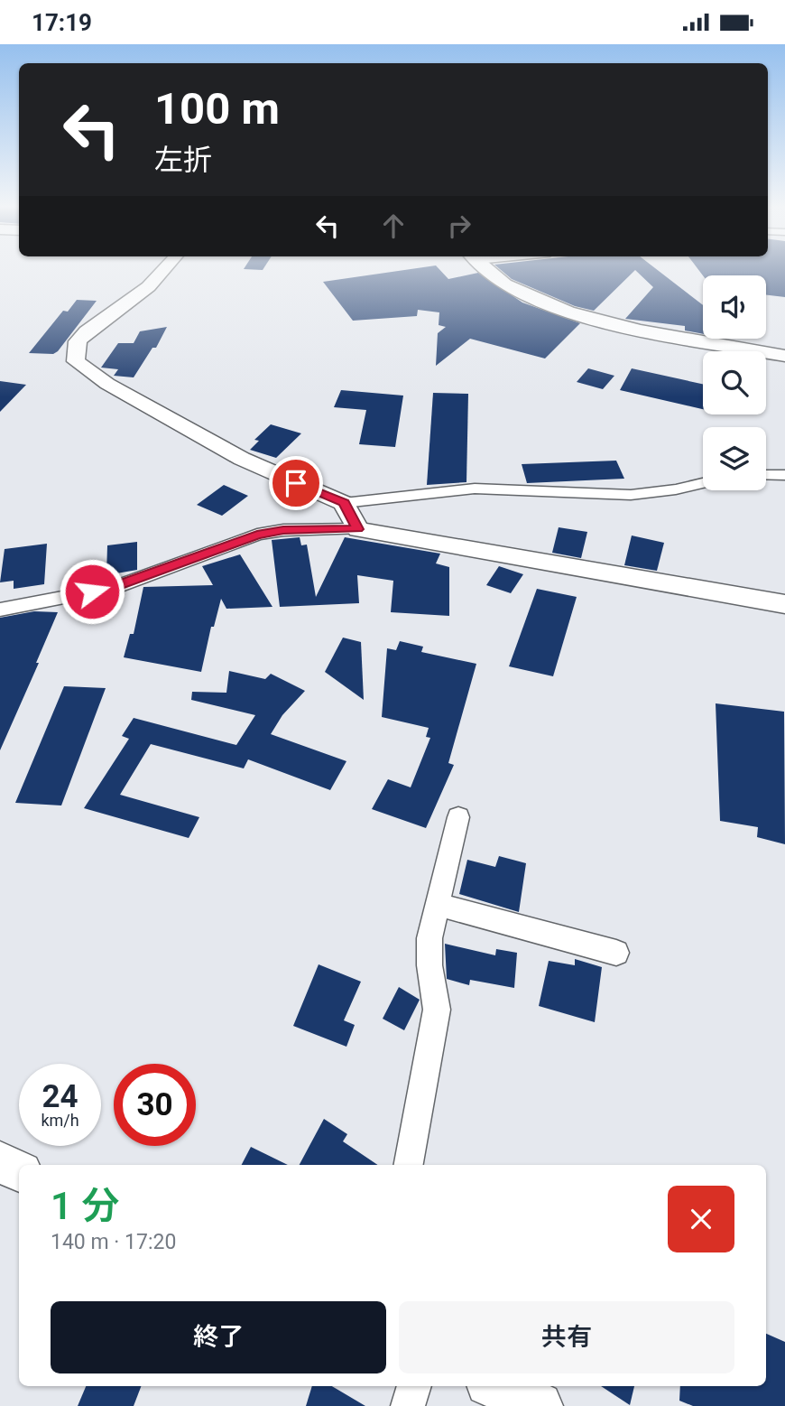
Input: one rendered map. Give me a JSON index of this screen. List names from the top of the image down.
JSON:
{
  "page": {
    "status": "17:19",
    "turn": ["100 m", "左折"],
    "speed": "24 km/h",
    "limit": "30",
    "heading": ["1 分", "140 m · 17:20"],
    "buttons": ["終了", "共有"]
  }
}
